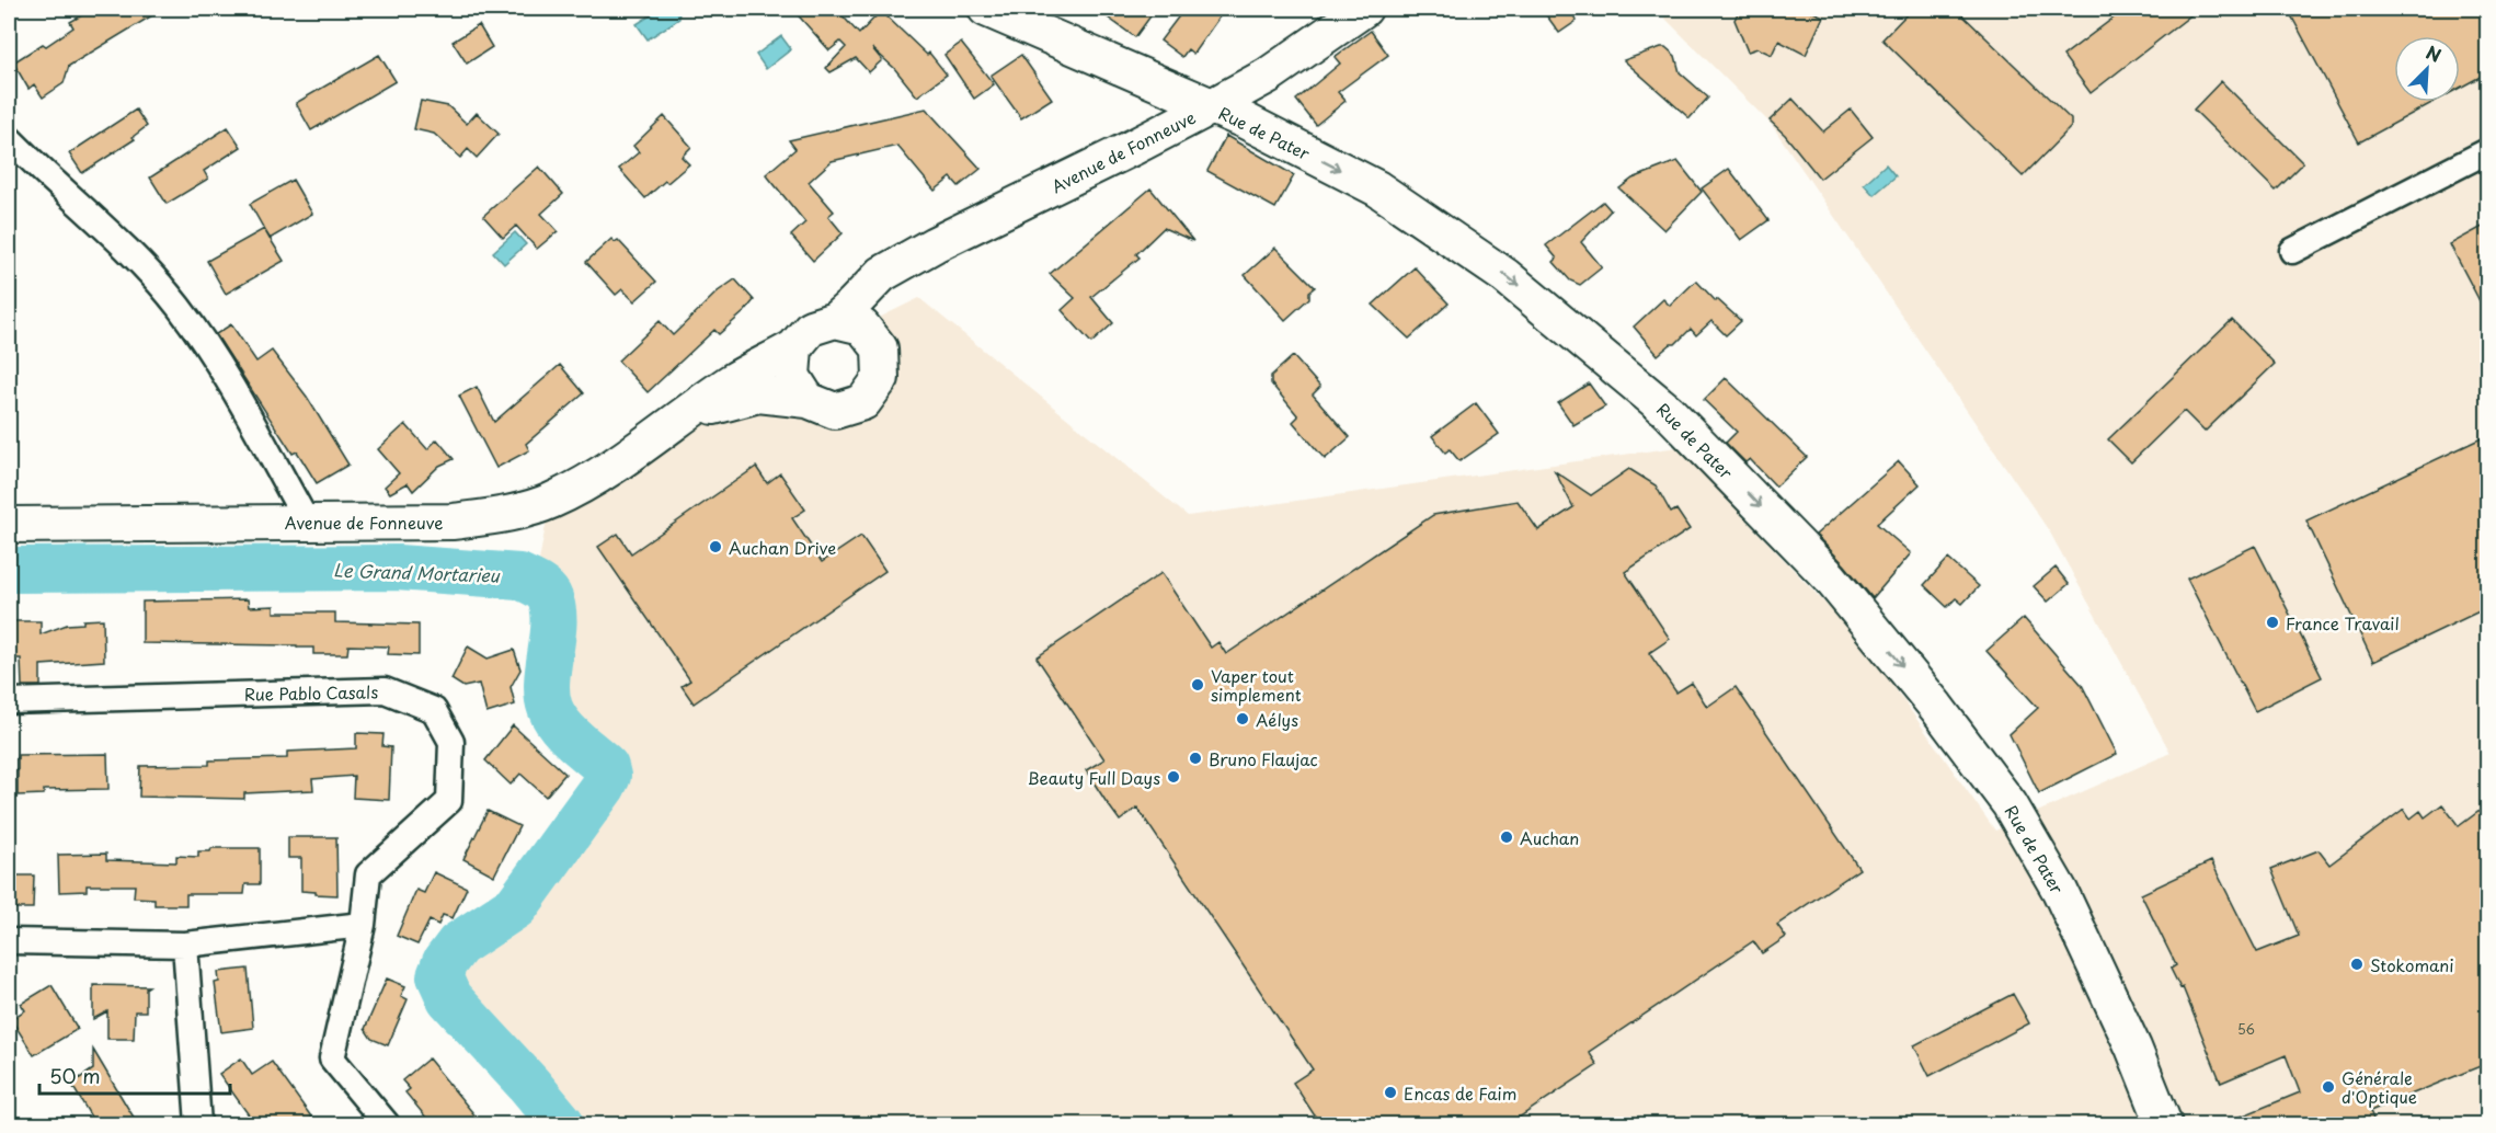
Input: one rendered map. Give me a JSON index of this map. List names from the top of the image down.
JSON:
{
  "streets": {
    "street": ["Rue de Pater", "Avenue de Fonneuve", "Rue Pablo Casals"]
  },
  "crossings": [
    ["Rue de Pater", "Avenue de Fonneuve"]
  ],
  "one_way": ["Rue de Pater"],
  "water": ["Le Grand Mortarieu"],
  "places": [
    "Auchan Drive",
    "France Travail",
    "Vaper tout simplement",
    "Aélys",
    "Bruno Flaujac",
    "Beauty Full Days",
    "Auchan",
    "Stokomani",
    "Générale d'Optique",
    "Encas de Faim"
  ],
  "house_numbers": ["56"],
  "scale_bar": "50 m",
  "north": "top right"
}
